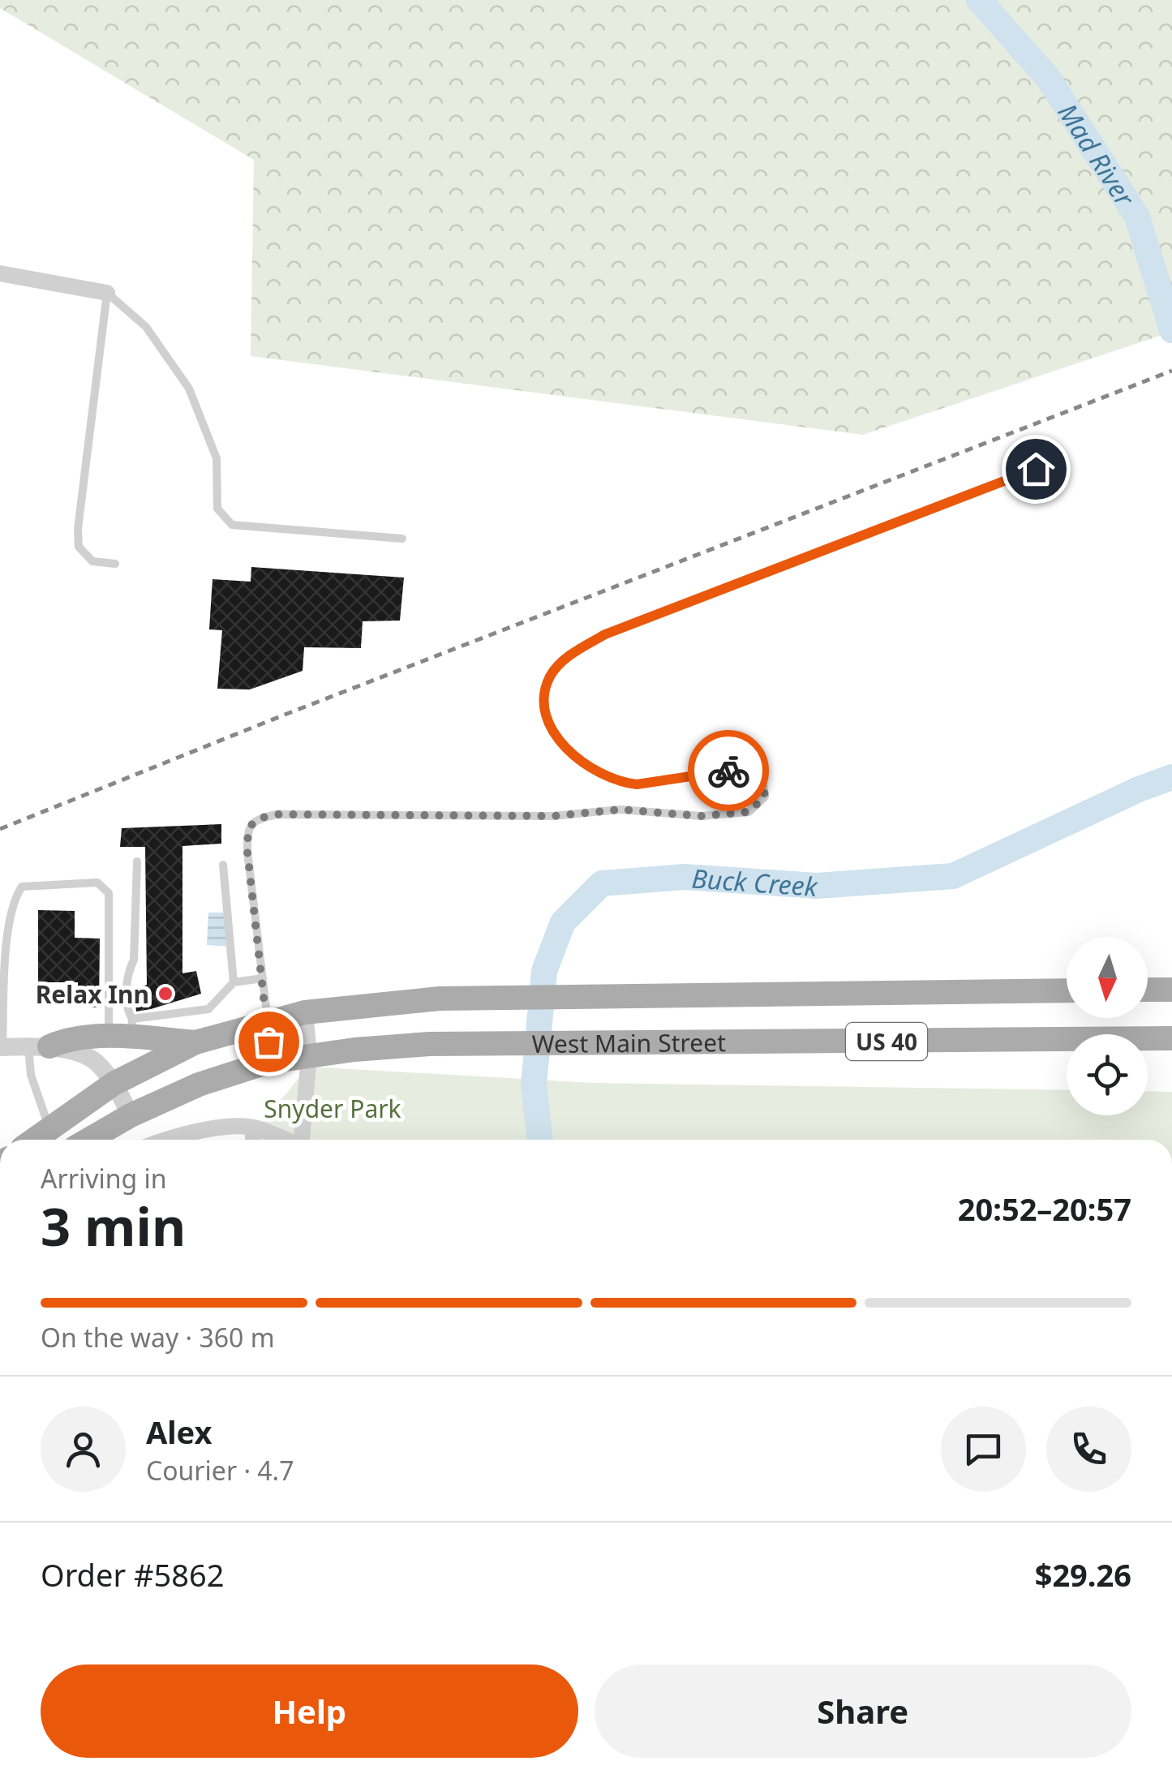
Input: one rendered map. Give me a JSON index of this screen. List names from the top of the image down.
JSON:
{
  "streets": {
    "main road": ["US 40", "West Main Street"]
  },
  "crossings": [
    ["US 40", "West Main Street"]
  ],
  "water": ["Mad River", "Buck Creek"],
  "parks": ["Snyder Park"],
  "places": ["Relax Inn"],
  "north": "bottom",
  "page": {
    "heading": ["3 min", "Arriving in", "20:52–20:57"],
    "panel": [
      "Alex",
      "Courier · 4.7",
      "Order #5862",
      "$29.26"
    ],
    "bar": "On the way · 360 m",
    "buttons": ["Help", "Share"]
  }
}
